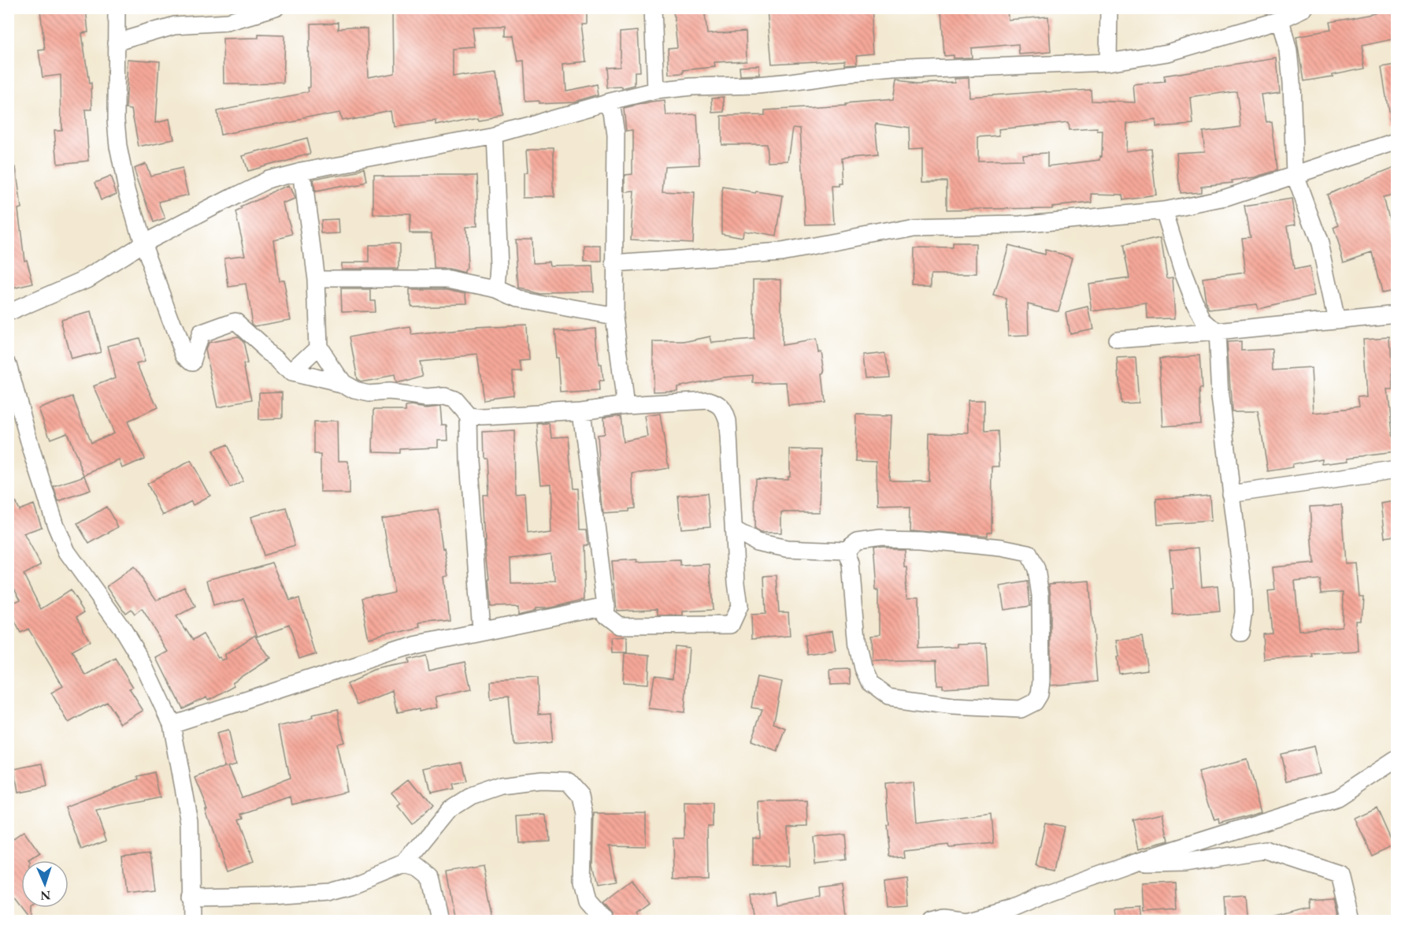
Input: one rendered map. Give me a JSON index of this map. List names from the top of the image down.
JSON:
{
  "north": "bottom"
}
